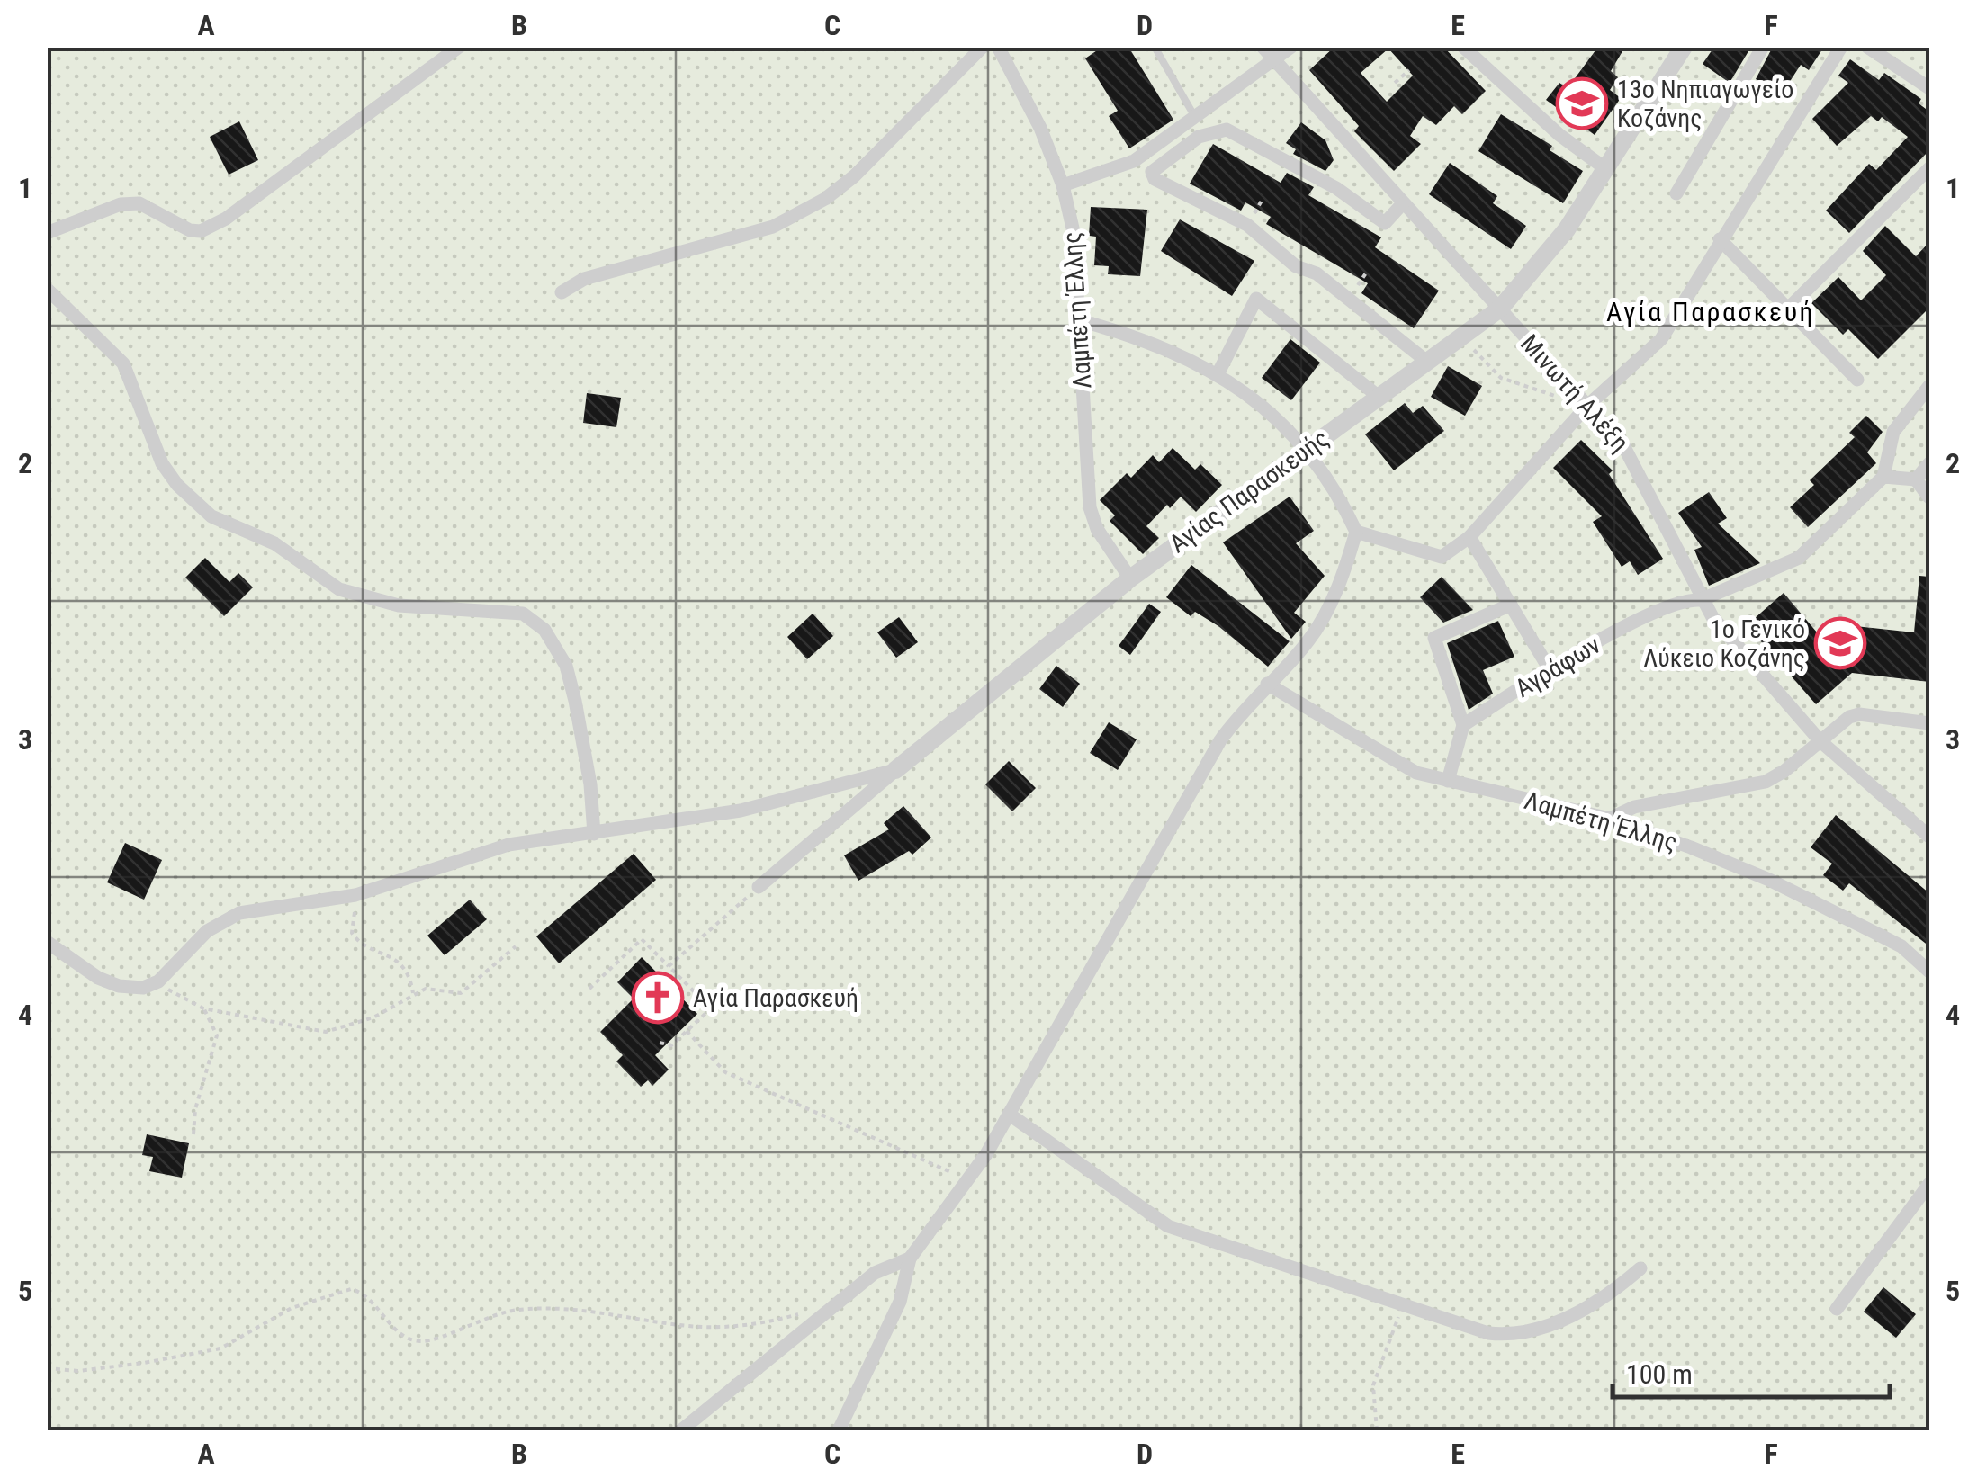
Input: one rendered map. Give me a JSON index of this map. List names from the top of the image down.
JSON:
{
  "streets": {
    "street": [
      "Λαμπέτη Έλλης",
      "Μινωτή Αλέξη",
      "Αγίας Παρασκευής",
      "Αγράφων"
    ]
  },
  "crossings": [
    ["Λαμπέτη Έλλης", "Αγίας Παρασκευής"],
    ["Μινωτή Αλέξη", "Αγίας Παρασκευής"],
    ["Μινωτή Αλέξη", "Αγράφων"]
  ],
  "districts": ["Αγία Παρασκευή"],
  "places": {
    "school or university": ["13ο Νηπιαγωγείο Κοζάνης", "1ο Γενικό Λύκειο Κοζάνης"],
    "church": ["Αγία Παρασκευή"]
  },
  "scale_bar": "100 m",
  "grid": {
    "columns": [
      "A",
      "B",
      "C",
      "D",
      "E",
      "F"
    ],
    "rows": [
      "1",
      "2",
      "3",
      "4",
      "5"
    ]
  }
}
